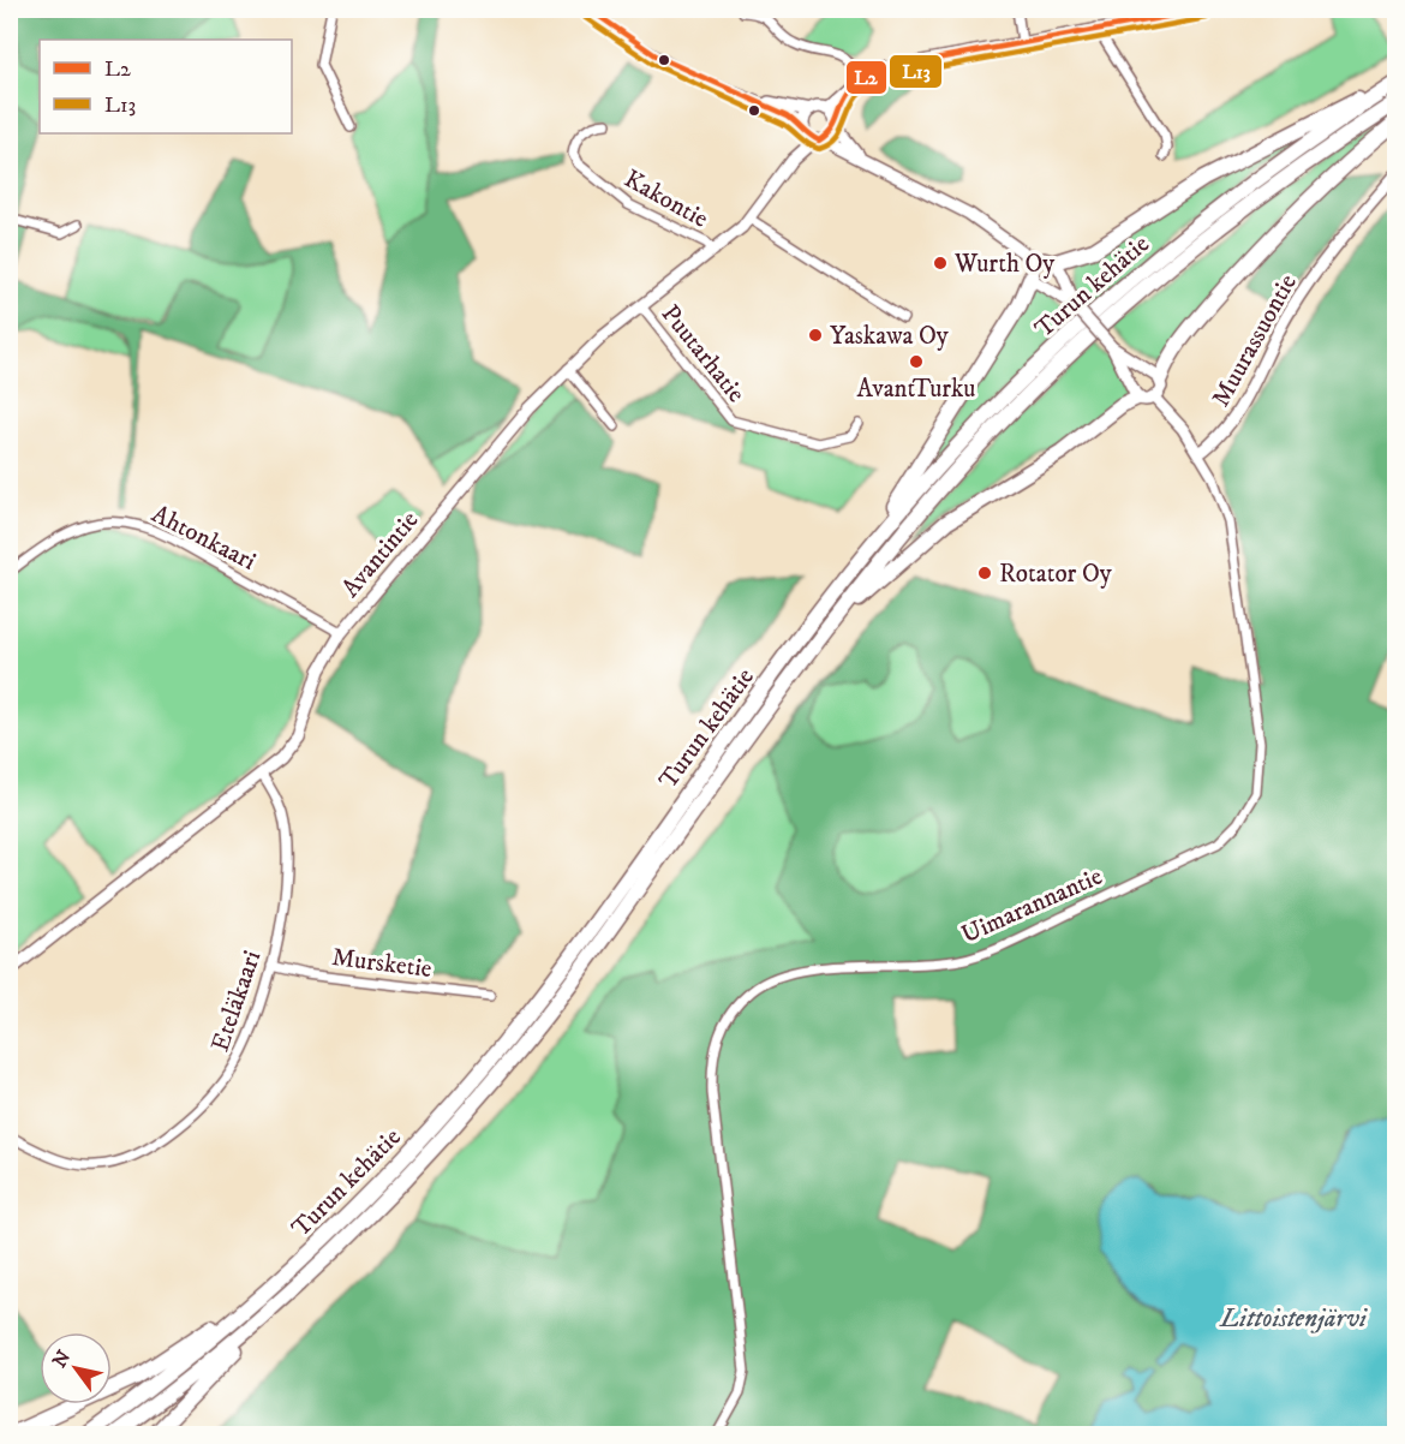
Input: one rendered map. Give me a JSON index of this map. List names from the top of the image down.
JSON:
{
  "streets": {
    "highway": ["Turun kehätie"],
    "street": [
      "Kakontie",
      "Muurassuontie",
      "Puutarhatie",
      "Ahtonkaari",
      "Avantintie",
      "Uimarannantie",
      "Mursketie",
      "Eteläkaari"
    ]
  },
  "crossings": [
    ["Kakontie", "Avantintie"],
    ["Muurassuontie", "Uimarannantie"],
    ["Puutarhatie", "Avantintie"],
    ["Ahtonkaari", "Avantintie"],
    ["Avantintie", "Eteläkaari"],
    ["Mursketie", "Eteläkaari"]
  ],
  "water": ["Littoistenjärvi"],
  "places": [
    "Wurth Oy",
    "Yaskawa Oy",
    "AvantTurku",
    "Rotator Oy"
  ],
  "lines": ["transit line L2", "transit line L13"],
  "legend": ["L2", "L13"],
  "north": "top left"
}
